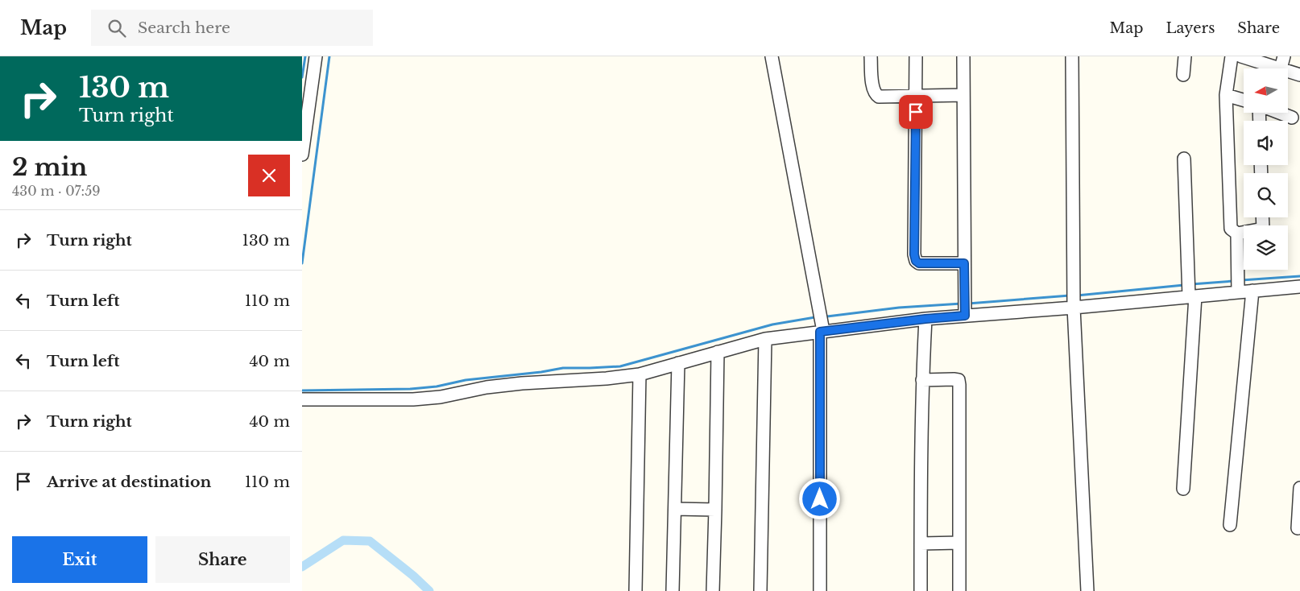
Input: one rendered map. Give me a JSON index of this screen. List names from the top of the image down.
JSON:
{
  "north": "left",
  "page": {
    "header": "Map",
    "search": "Search here",
    "nav": ["Map", "Layers", "Share"],
    "turn": ["130 m", "Turn right"],
    "heading": ["2 min", "430 m · 07:59"],
    "list": [
      {
        "name": "Turn right",
        "value": "130 m"
      },
      {
        "name": "Turn left",
        "value": "110 m"
      },
      {
        "name": "Turn left",
        "value": "40 m"
      },
      {
        "name": "Turn right",
        "value": "40 m"
      },
      {
        "name": "Arrive at destination",
        "value": "110 m"
      }
    ],
    "buttons": ["Exit", "Share"]
  }
}
